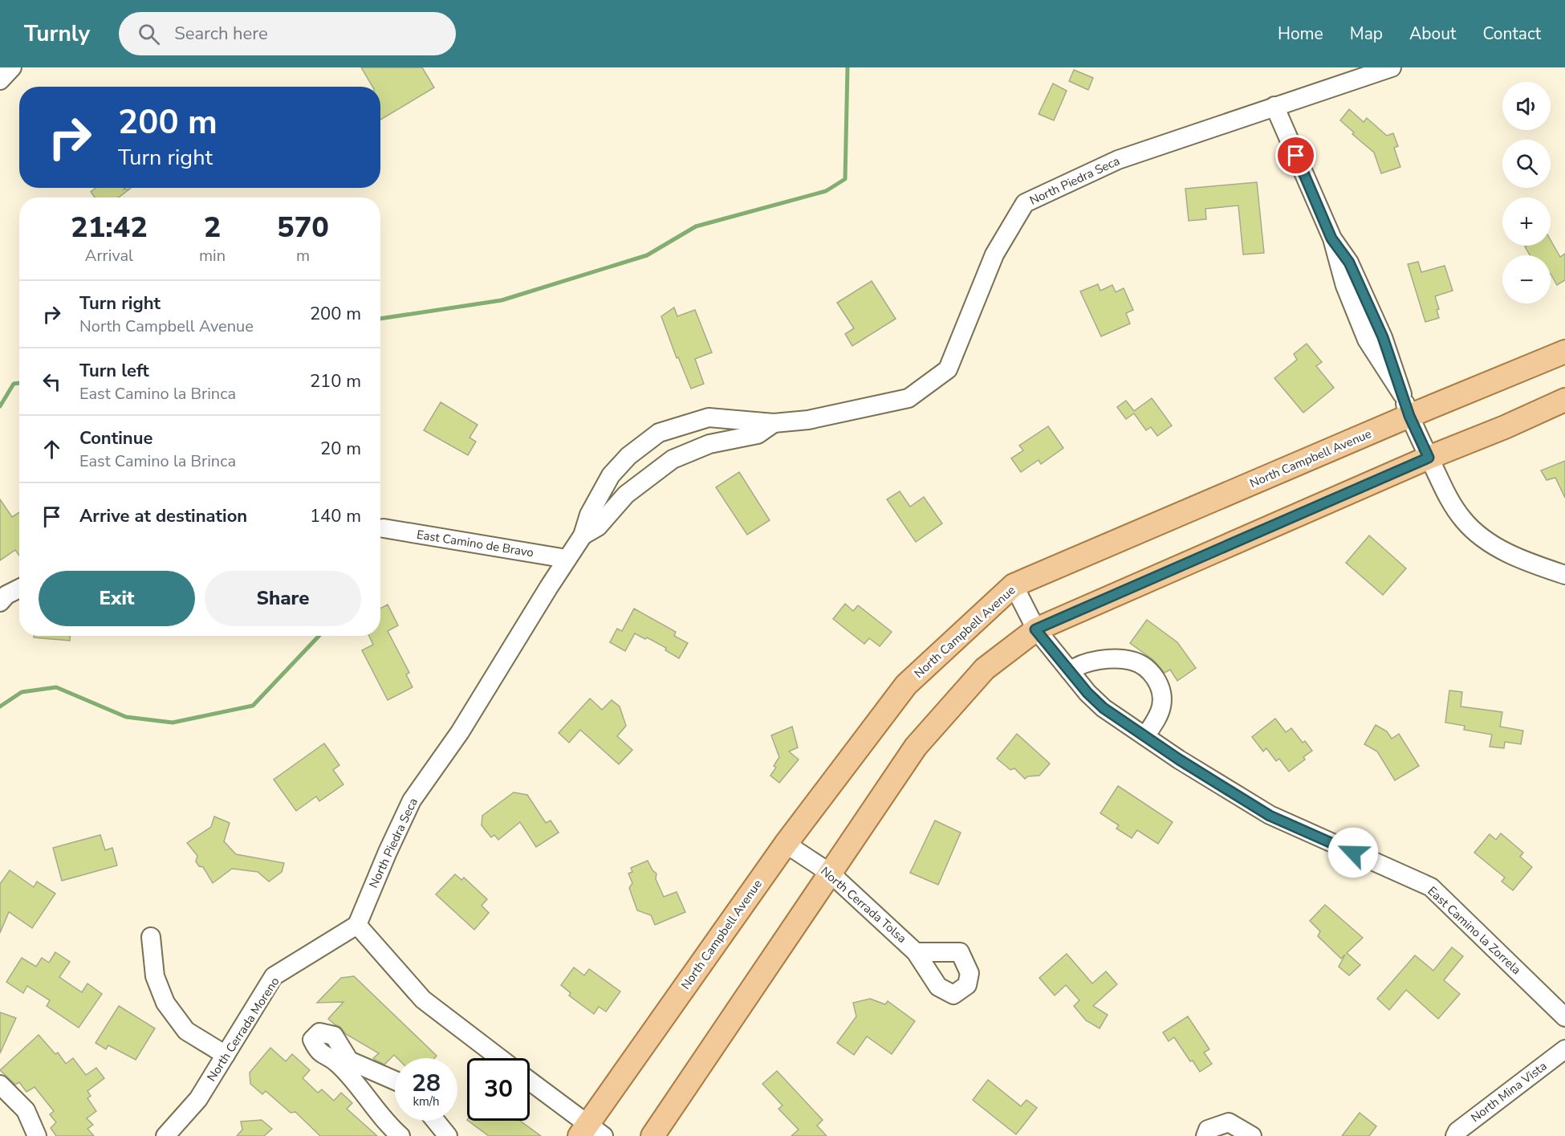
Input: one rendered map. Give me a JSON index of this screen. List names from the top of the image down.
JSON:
{
  "streets": {
    "main road": ["North Campbell Avenue"],
    "street": [
      "North Piedra Seca",
      "East Camino de Bravo",
      "North Cerrada Tolsa",
      "East Camino la Zorrela",
      "North Cerrada Moreno",
      "North Mina Vista"
    ]
  },
  "crossings": [
    ["North Piedra Seca", "East Camino de Bravo"],
    ["North Piedra Seca", "North Cerrada Moreno"],
    ["North Campbell Avenue", "North Cerrada Tolsa"],
    ["North Campbell Avenue", "East Camino la Zorrela"]
  ],
  "page": {
    "header": "Turnly",
    "search": "Search here",
    "nav": [
      "Home",
      "Map",
      "About",
      "Contact"
    ],
    "map_buttons": ["+", "−"],
    "turn": ["200 m", "Turn right"],
    "eta": [
      "21:42",
      "Arrival",
      "2",
      "min",
      "570",
      "m"
    ],
    "list": [
      {
        "name": "Turn right",
        "note": "North Campbell Avenue",
        "value": "200 m"
      },
      {
        "name": "Turn left",
        "note": "East Camino la Brinca",
        "value": "210 m"
      },
      {
        "name": "Continue",
        "note": "East Camino la Brinca",
        "value": "20 m"
      },
      {
        "name": "Arrive at destination",
        "value": "140 m"
      }
    ],
    "buttons": ["Exit", "Share"],
    "speed": "28 km/h",
    "limit": "30"
  }
}
